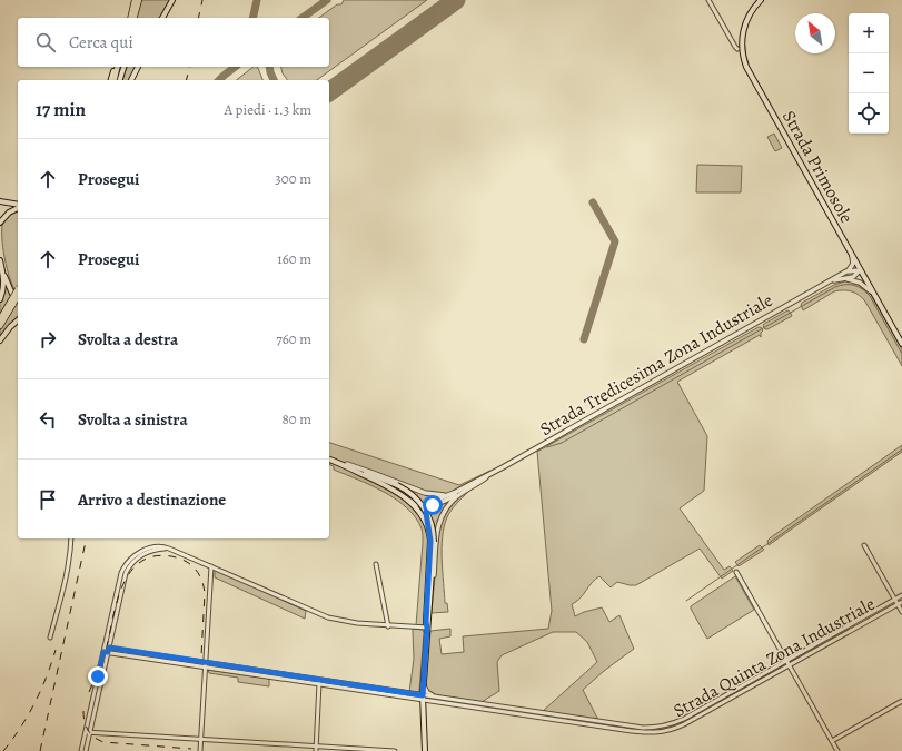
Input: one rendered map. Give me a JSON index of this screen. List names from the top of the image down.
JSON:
{
  "streets": {
    "main road": ["Strada Primosole"],
    "street": ["Strada Tredicesima Zona Industriale", "Strada Quinta Zona Industriale"]
  },
  "north": "top left",
  "page": {
    "map_buttons": ["+", "−"],
    "search": "Cerca qui",
    "heading": ["17 min", "A piedi · 1.3 km"],
    "list": [
      ["Prosegui", "300 m"],
      ["Prosegui", "160 m"],
      ["Svolta a destra", "760 m"],
      ["Svolta a sinistra", "80 m"],
      "Arrivo a destinazione"
    ]
  }
}
